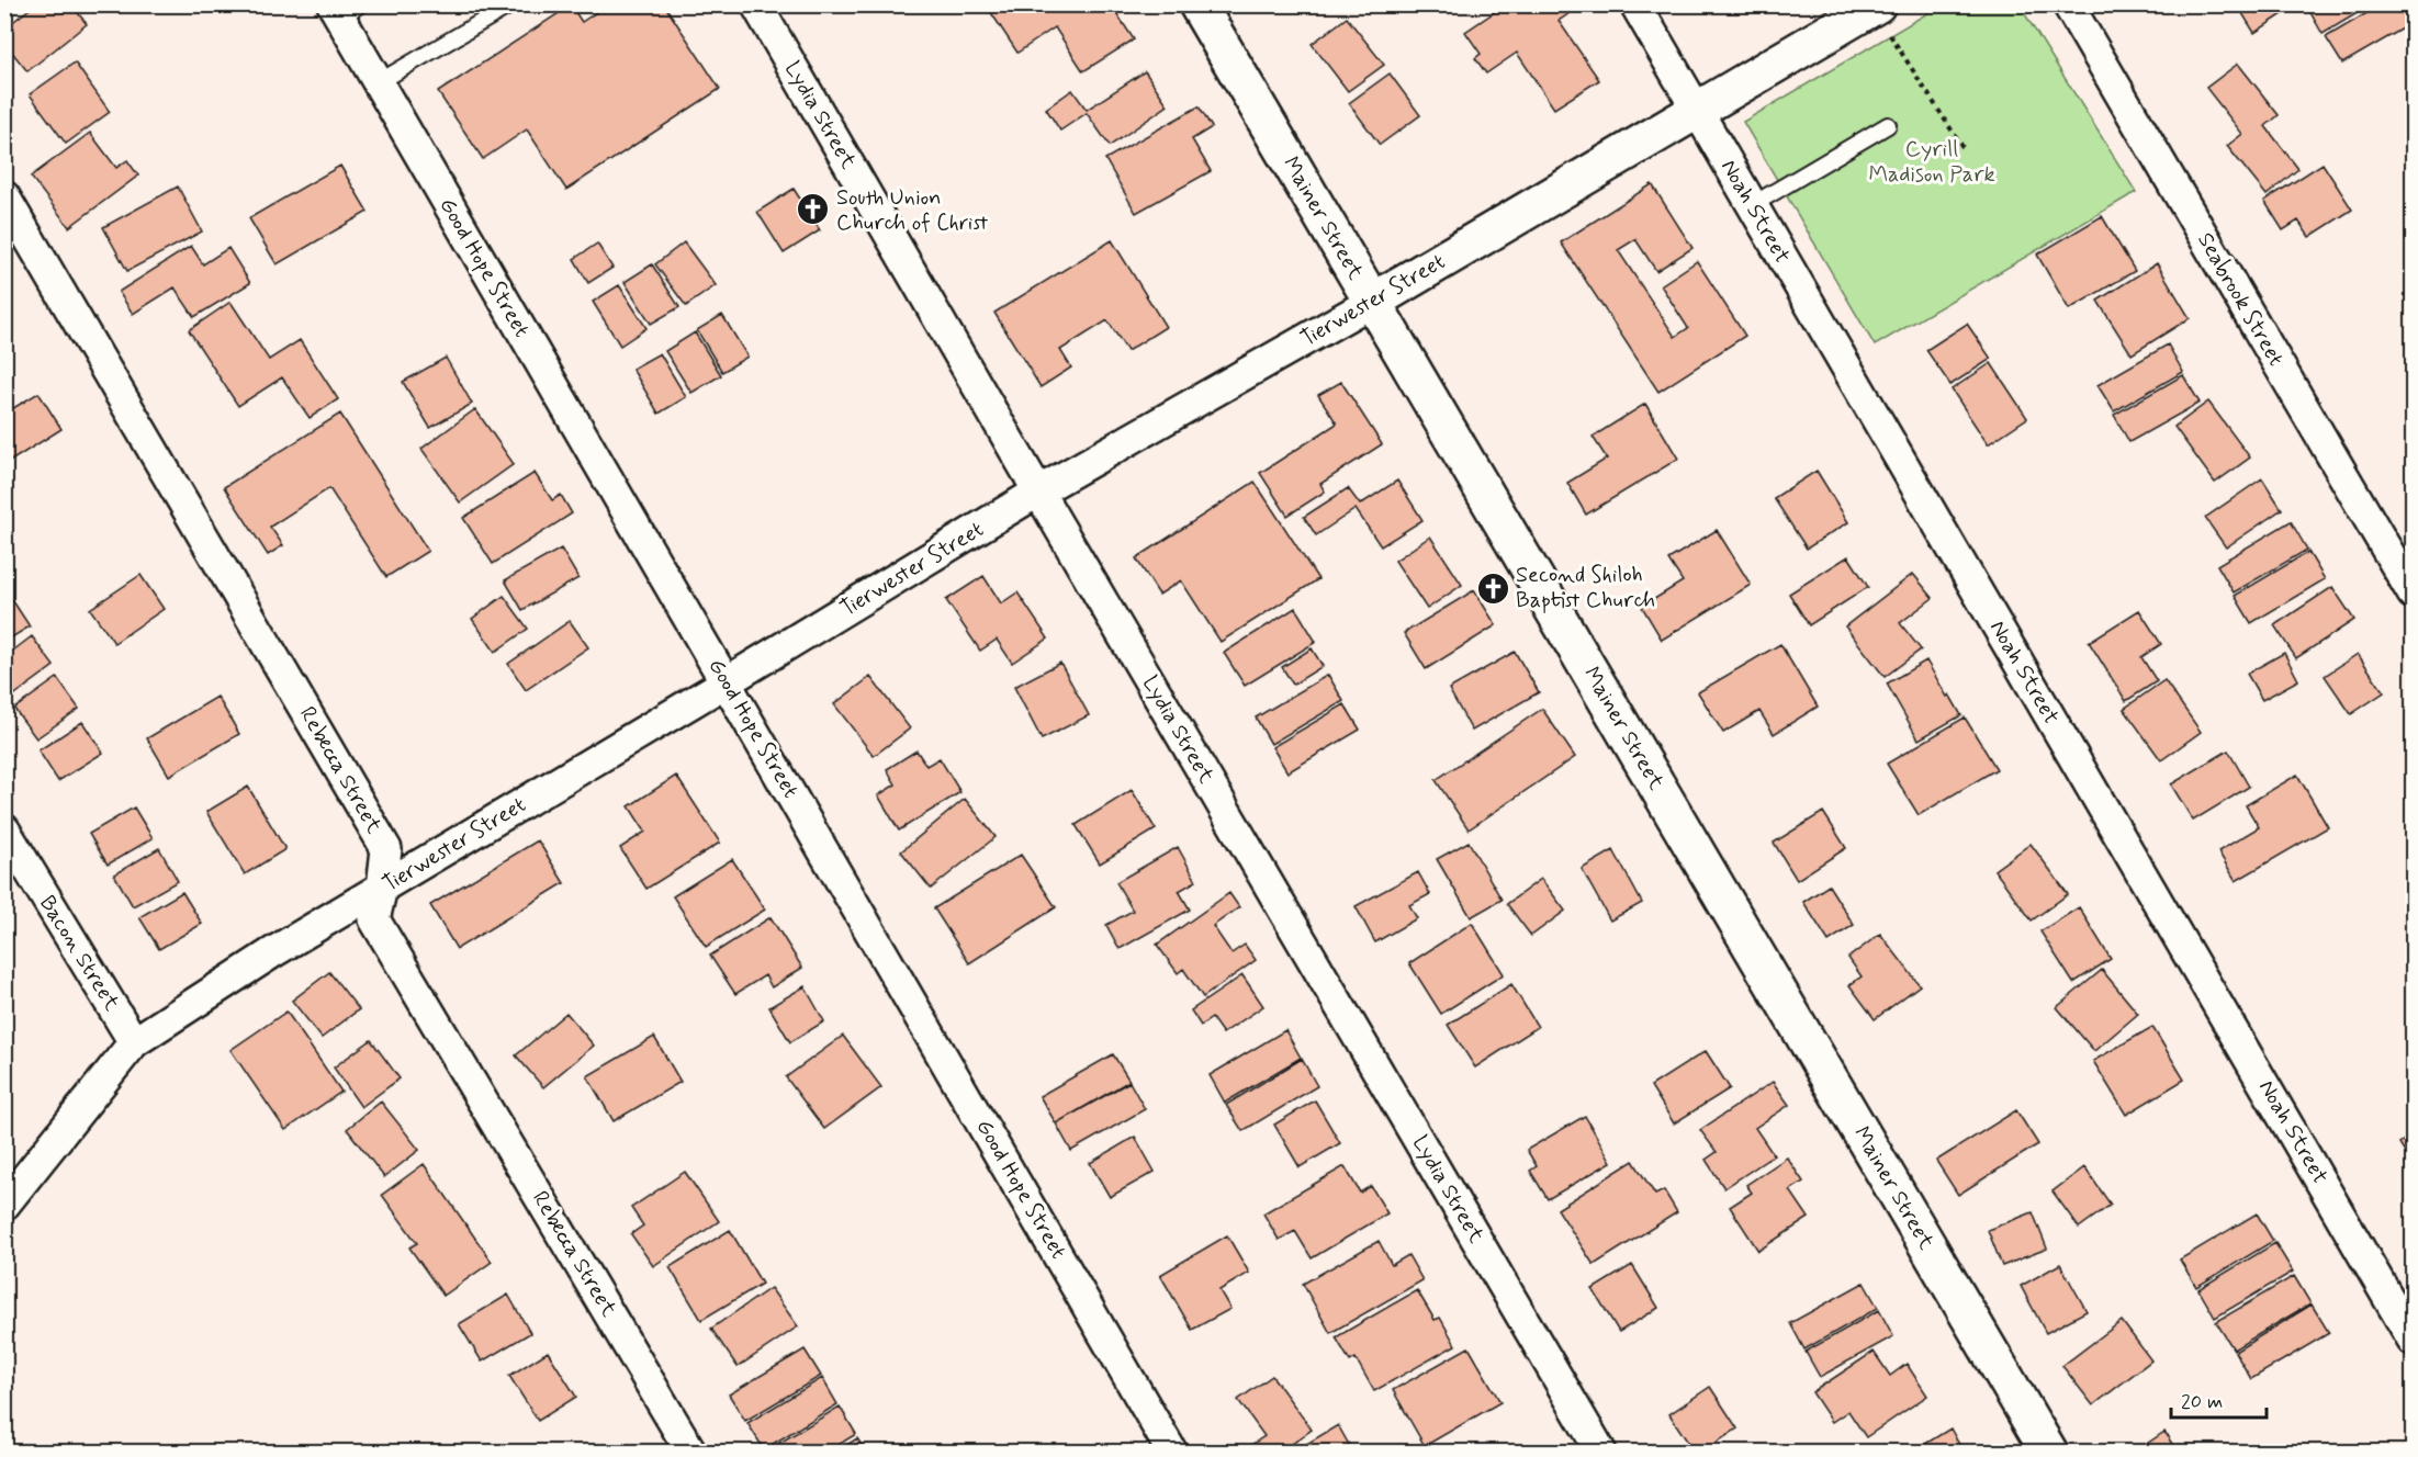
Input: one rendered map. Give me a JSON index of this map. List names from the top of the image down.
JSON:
{
  "streets": {
    "street": [
      "Lydia Street",
      "Noah Street",
      "Mainer Street",
      "Good Hope Street",
      "Seabrook Street",
      "Tierwester Street",
      "Rebecca Street",
      "Bacon Street"
    ]
  },
  "crossings": [
    ["Lydia Street", "Tierwester Street"],
    ["Noah Street", "Tierwester Street"],
    ["Mainer Street", "Tierwester Street"],
    ["Good Hope Street", "Tierwester Street"],
    ["Tierwester Street", "Rebecca Street"],
    ["Tierwester Street", "Bacon Street"]
  ],
  "parks": ["Cyrill Madison Park"],
  "places": {
    "church": ["South Union Church of Christ", "Second Shiloh Baptist Church"]
  },
  "scale_bar": "20 m"
}
